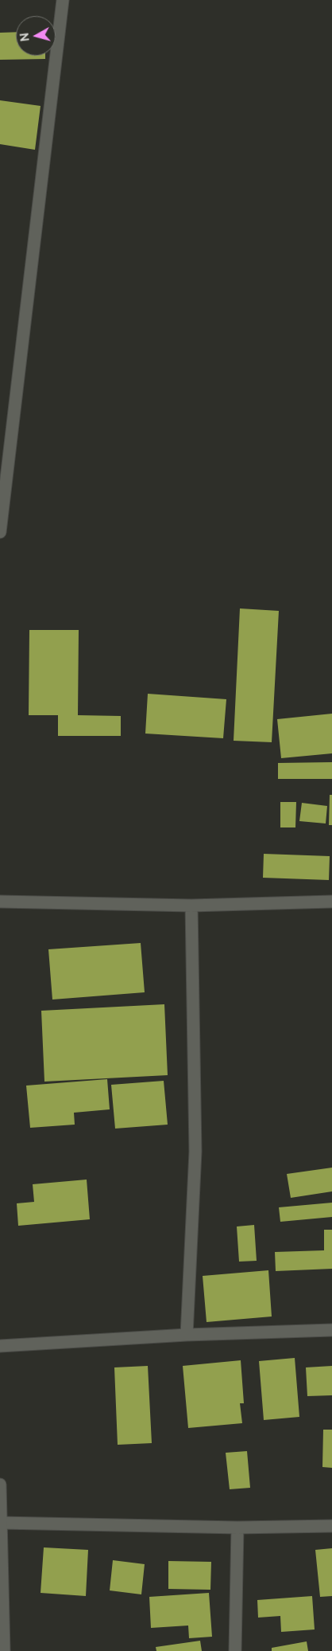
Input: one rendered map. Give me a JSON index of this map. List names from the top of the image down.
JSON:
{
  "north": "left"
}
